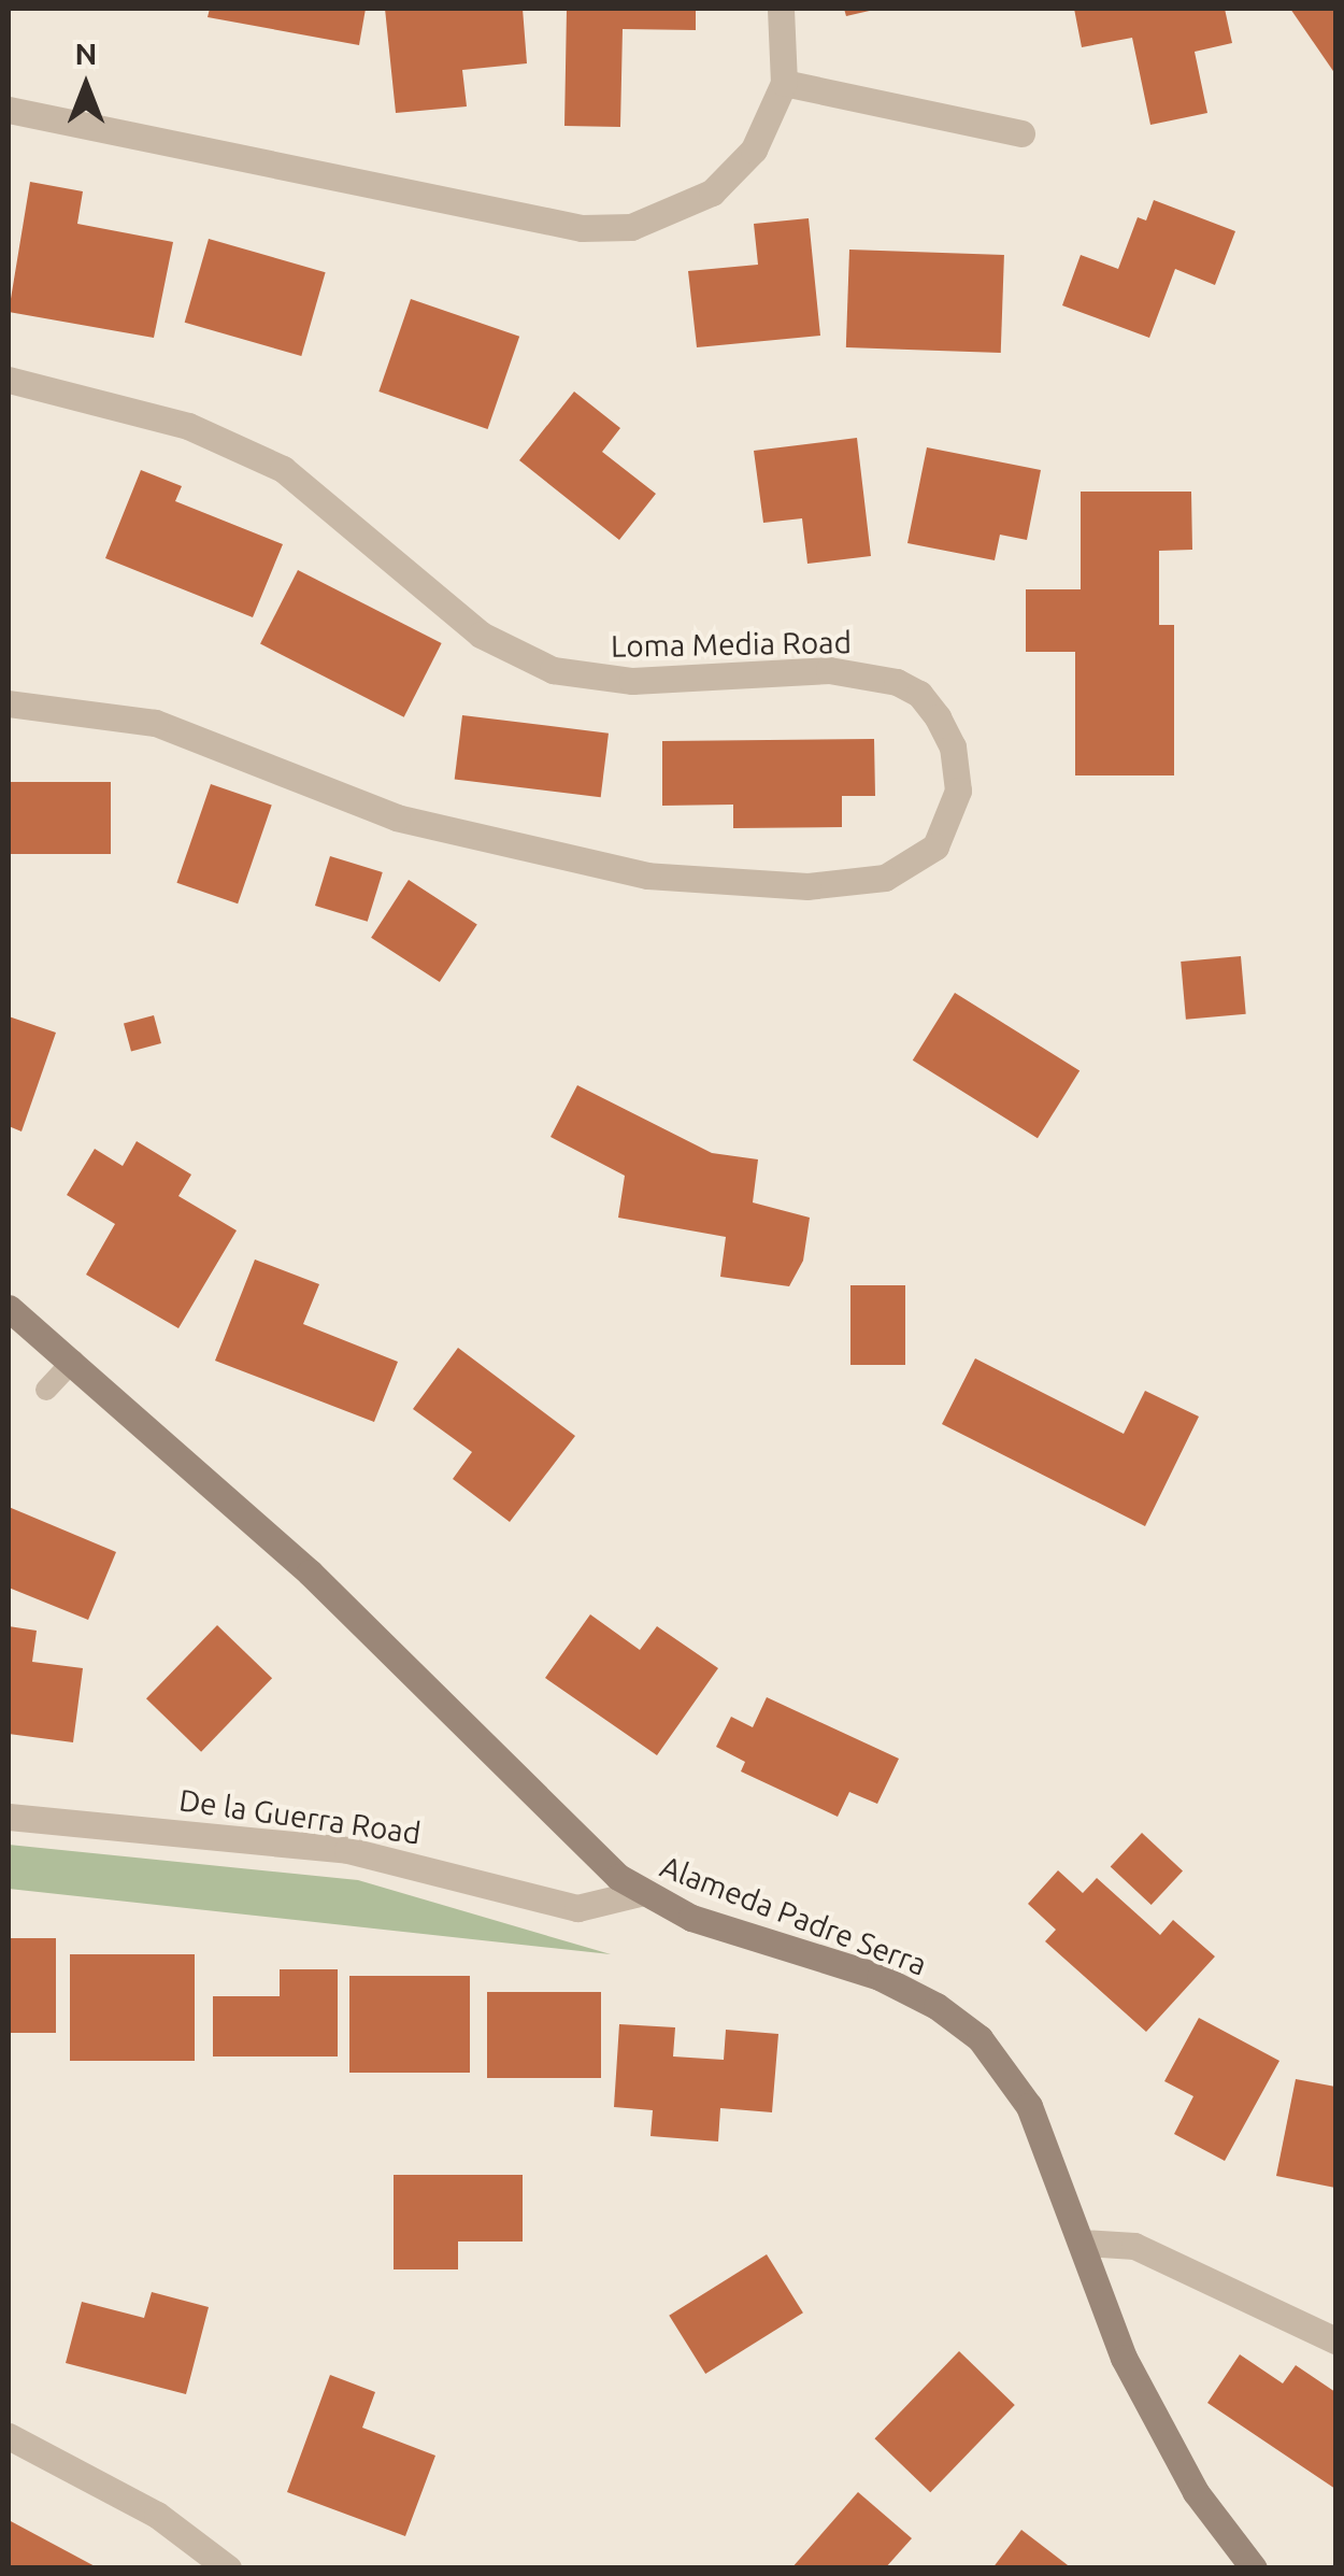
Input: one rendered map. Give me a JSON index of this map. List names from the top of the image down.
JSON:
{
  "streets": {
    "street": ["Loma Media Road", "De la Guerra Road", "Alameda Padre Serra"]
  },
  "crossings": [
    ["De la Guerra Road", "Alameda Padre Serra"]
  ],
  "north": "top"
}
